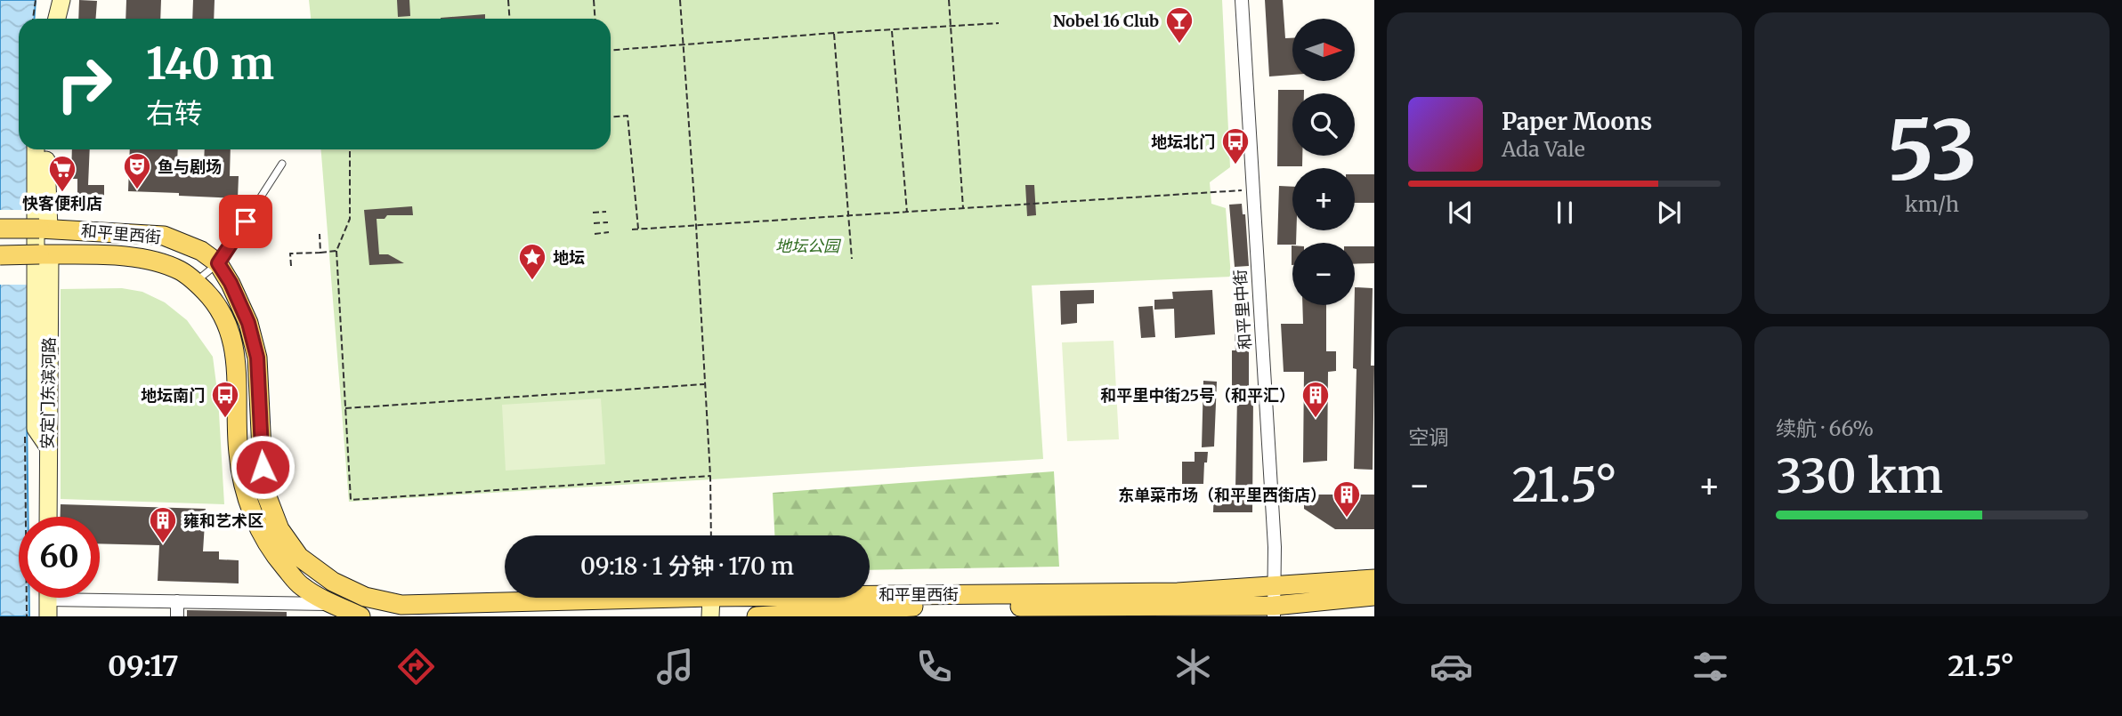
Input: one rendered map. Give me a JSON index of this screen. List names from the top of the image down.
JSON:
{
  "streets": {
    "main road": ["和平里西街"],
    "street": ["和平里中街", "安定门东滨河路"]
  },
  "crossings": [
    ["和平里西街", "和平里中街"],
    ["和平里西街", "安定门东滨河路"]
  ],
  "parks": ["地坛公园"],
  "places": {
    "bar": ["Nobel 16 Club"],
    "bus stop": ["地坛北门", "地坛南门"],
    "theatre": ["鱼与剧场"],
    "supermarket": ["快客便利店"],
    "place": ["地坛"],
    "building": ["和平里中街25号（和平汇）", "东单菜市场（和平里西街店）", "雍和艺术区"]
  },
  "north": "right",
  "page": {
    "tile": [
      ["53", "km/h"],
      "空调",
      ["续航 · 66%", "330 km"]
    ],
    "map_buttons": ["+", "−"],
    "turn": ["140 m", "右转"],
    "song": ["Paper Moons", "Ada Vale"],
    "heat": ["−", "21.5°", "+"],
    "limit": "60",
    "trip": "09:18 · 1 分钟 · 170 m",
    "tabs": ["09:17", "21.5°"]
  }
}
